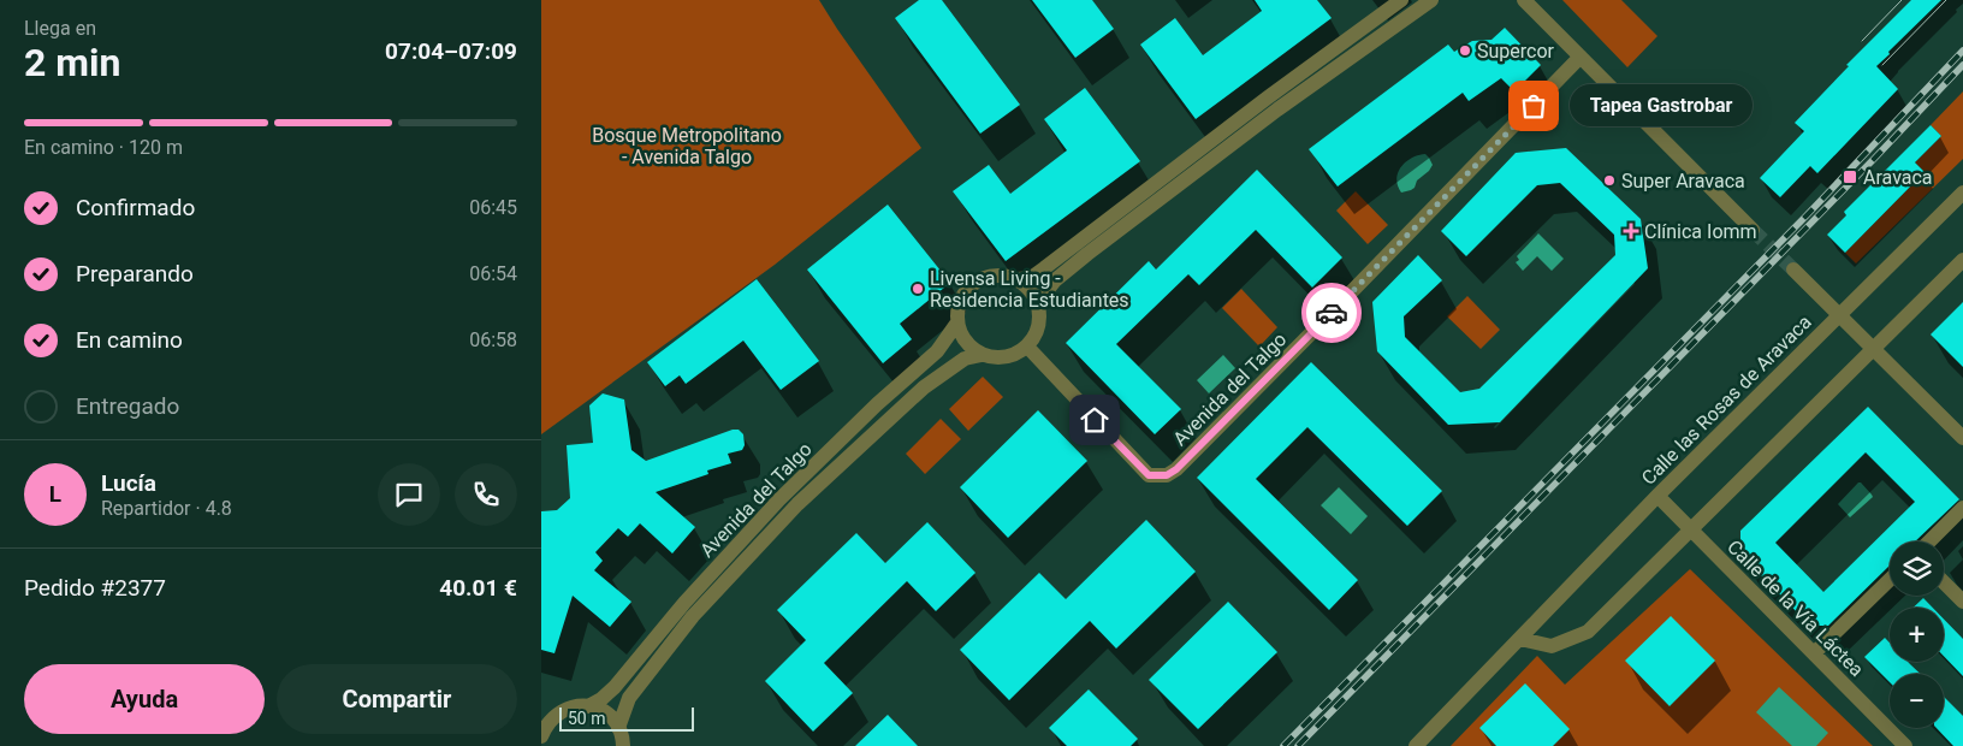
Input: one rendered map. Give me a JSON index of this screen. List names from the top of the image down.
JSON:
{
  "streets": {
    "street": ["Avenida del Talgo", "Calle las Rosas de Aravaca", "Calle de la Vía Láctea"]
  },
  "crossings": [
    ["Calle las Rosas de Aravaca", "Calle de la Vía Láctea"]
  ],
  "parks": ["Bosque Metropolitano - Avenida Talgo"],
  "places": {
    "other": [
      "Supercor",
      "Tapea Gastrobar",
      "Super Aravaca",
      "Livensa Living - Residencia Estudiantes"
    ],
    "transit": ["Aravaca"],
    "health": ["Clínica Iomm"]
  },
  "scale_bar": "50 m",
  "page": {
    "heading": ["2 min", "Llega en", "07:04–07:09"],
    "panel": [
      "Lucía",
      "Repartidor · 4.8",
      "Pedido #2377",
      "40.01 €"
    ],
    "bubble": "Tapea Gastrobar",
    "bar": "En camino · 120 m",
    "list": [
      ["Confirmado", "06:45"],
      ["Preparando", "06:54"],
      ["En camino", "06:58"],
      "Entregado"
    ],
    "round": "L",
    "map_buttons": ["+", "−"],
    "buttons": ["Ayuda", "Compartir"],
    "scale": "50 m"
  }
}
